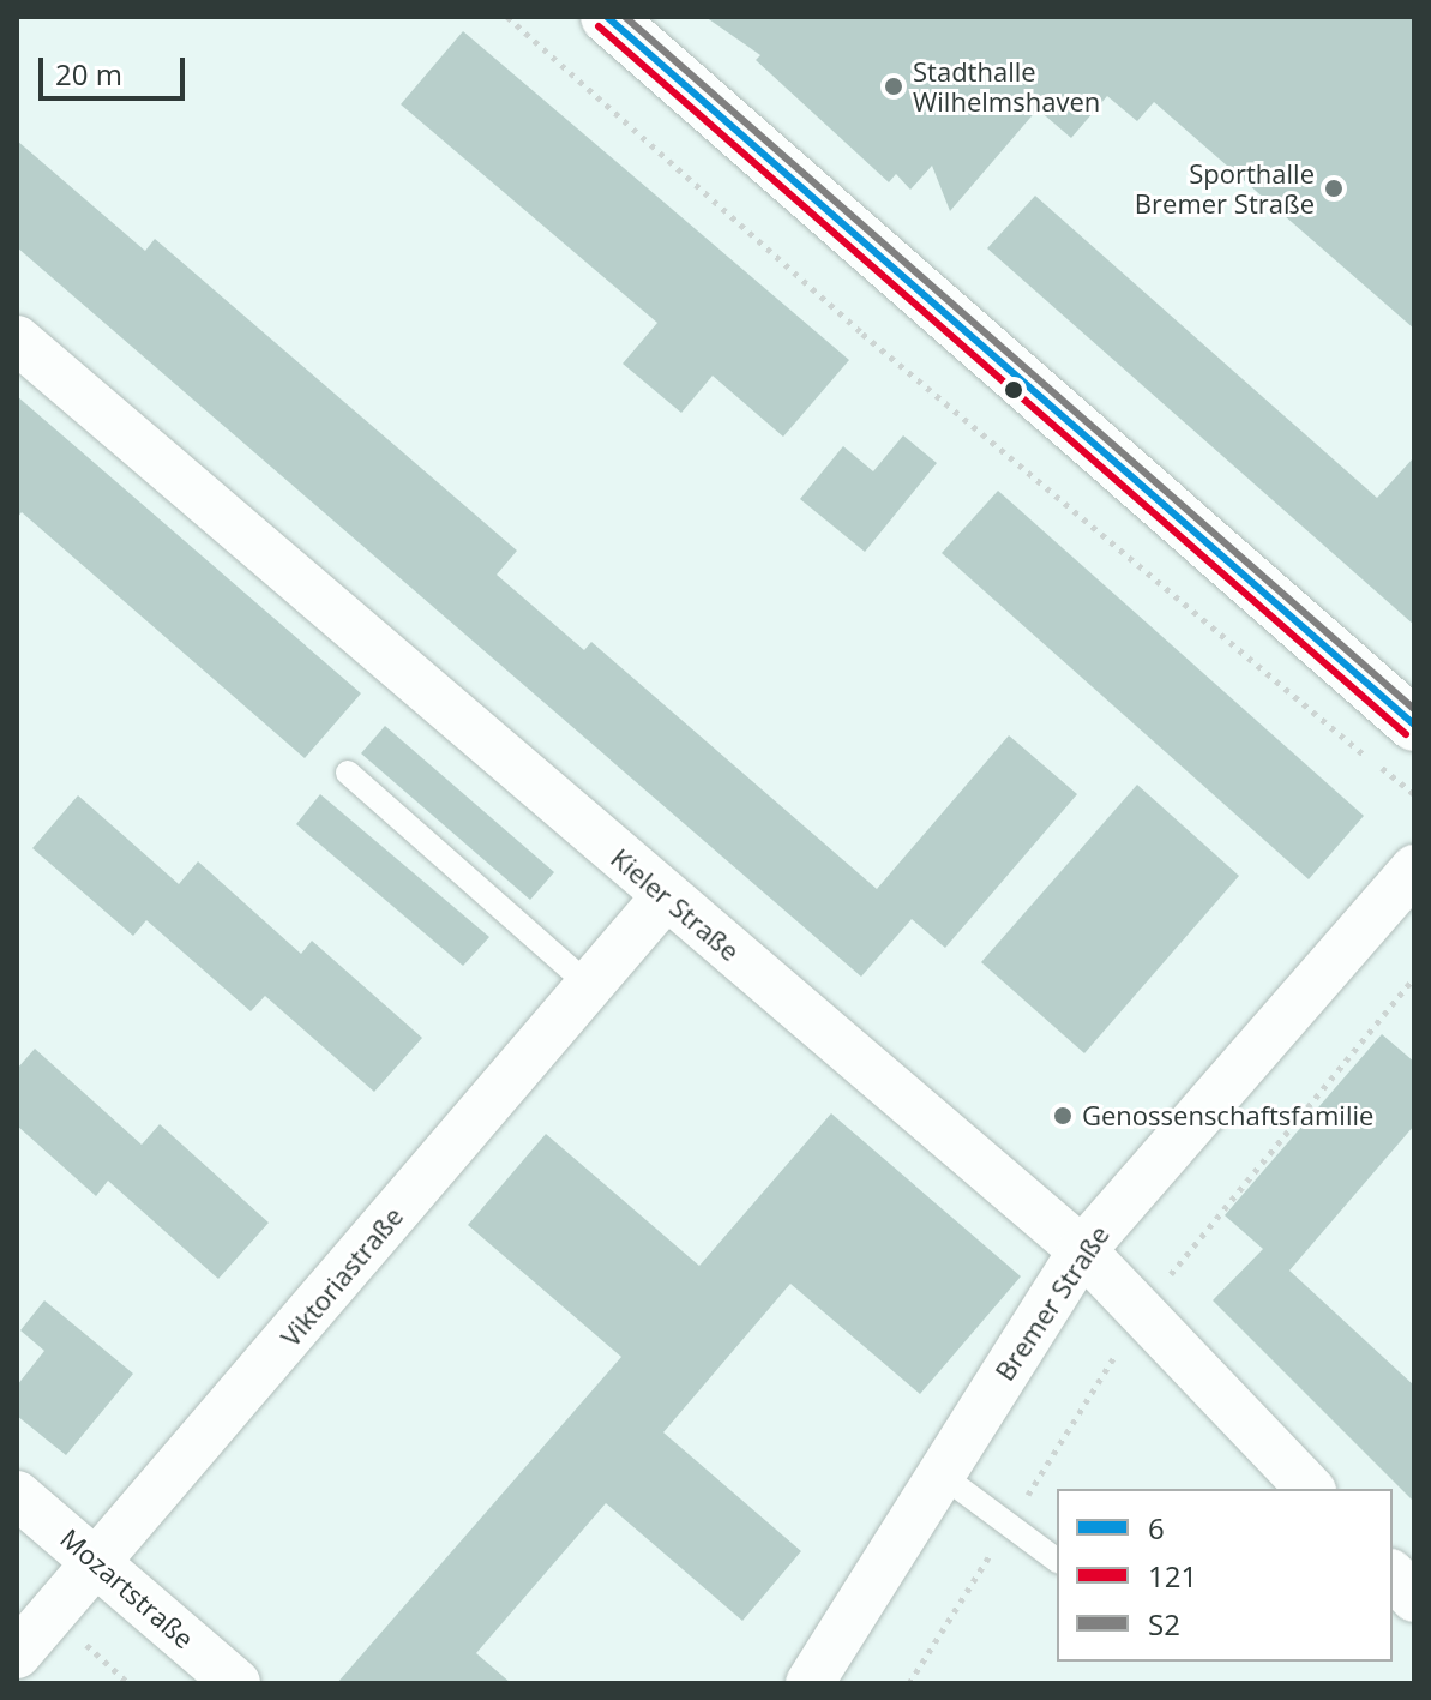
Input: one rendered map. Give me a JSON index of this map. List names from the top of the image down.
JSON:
{
  "streets": {
    "street": [
      "Kieler Straße",
      "Viktoriastraße",
      "Bremer Straße",
      "Mozartstraße"
    ]
  },
  "crossings": [
    ["Kieler Straße", "Viktoriastraße"],
    ["Kieler Straße", "Bremer Straße"],
    ["Viktoriastraße", "Mozartstraße"]
  ],
  "places": ["Stadthalle Wilhelmshaven", "Sporthalle Bremer Straße", "Genossenschaftsfamilie"],
  "lines": ["transit line 6", "transit line S2", "transit line 121"],
  "legend": ["6", "121", "S2"],
  "scale_bar": "20 m"
}
